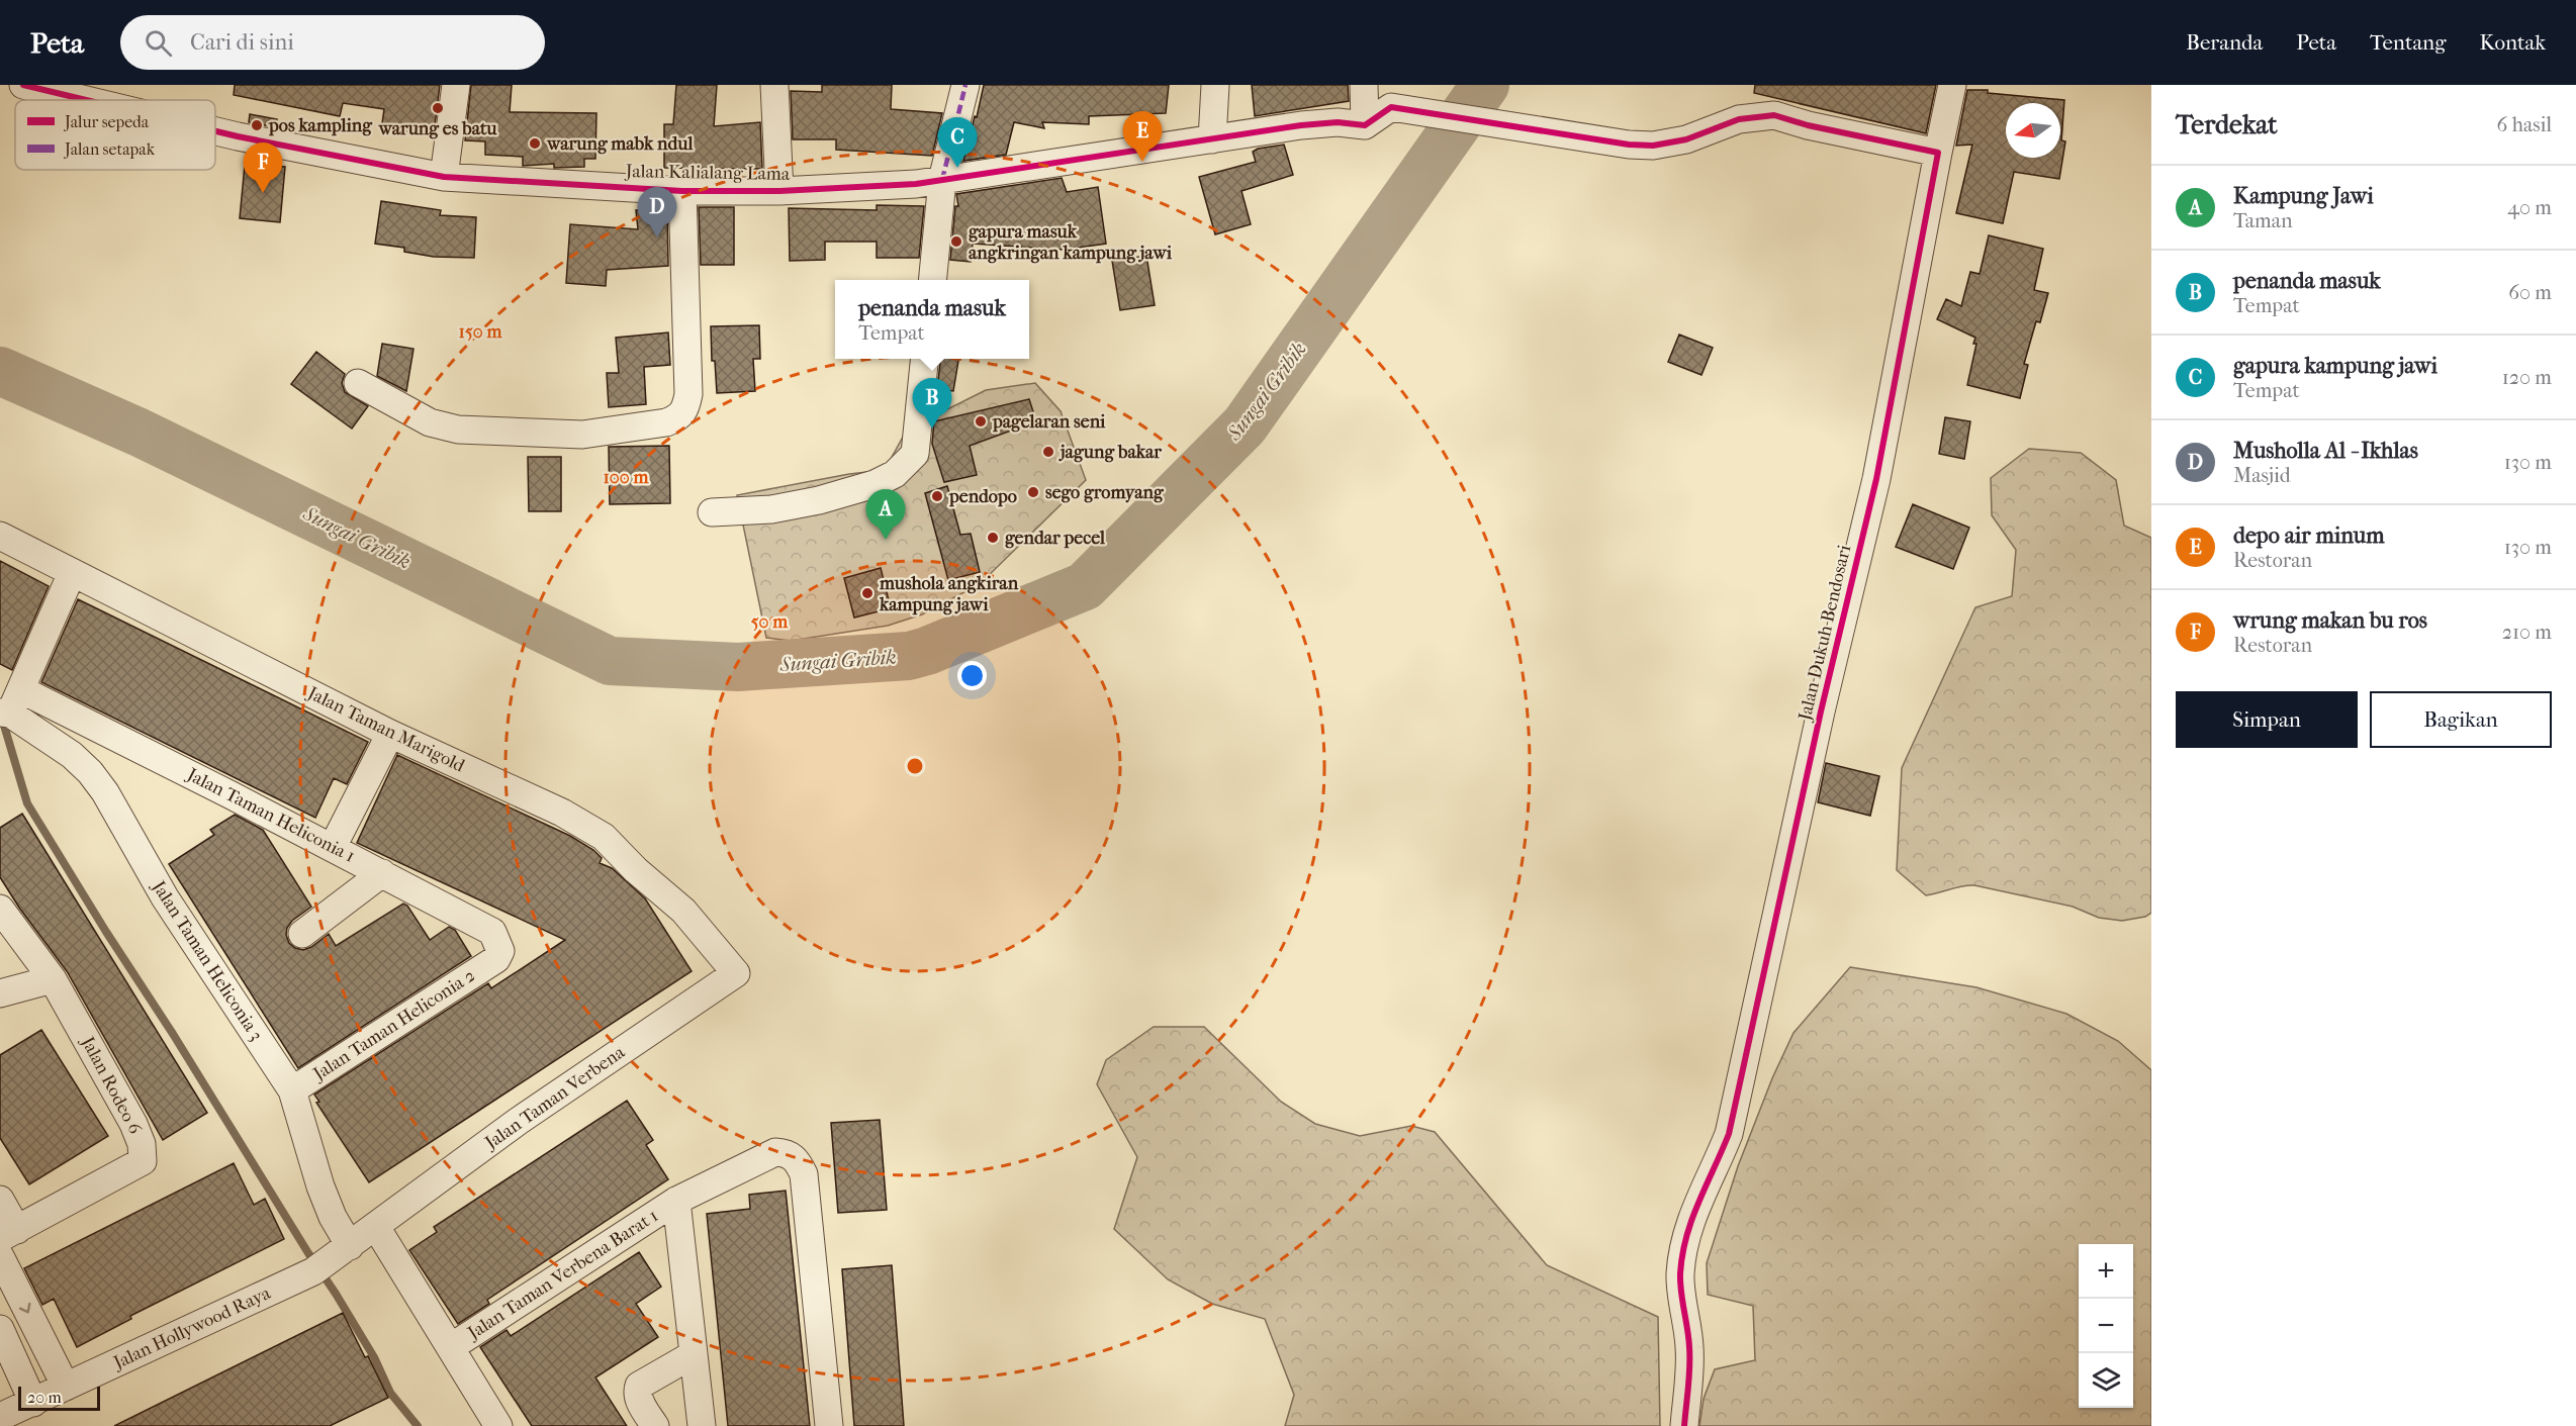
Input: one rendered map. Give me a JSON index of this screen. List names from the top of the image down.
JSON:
{
  "streets": {
    "street": [
      "Jalan Kalialang Lama",
      "Jalan Dukuh Bendosari",
      "Jalan Taman Marigold",
      "Jalan Taman Heliconia 1",
      "Jalan Taman Heliconia 3",
      "Jalan Taman Heliconia 2",
      "Jalan Rodeo 6",
      "Jalan Taman Verbena",
      "Jalan Taman Verbena Barat 1",
      "Jalan Hollywood Raya"
    ]
  },
  "crossings": [
    ["Jalan Taman Marigold", "Jalan Taman Verbena"],
    ["Jalan Taman Heliconia 1", "Jalan Taman Heliconia 3"],
    ["Jalan Taman Heliconia 1", "Jalan Taman Heliconia 2"],
    ["Jalan Taman Heliconia 3", "Jalan Taman Heliconia 2"],
    ["Jalan Taman Heliconia 3", "Jalan Hollywood Raya"],
    ["Jalan Taman Verbena", "Jalan Taman Verbena Barat 1"],
    ["Jalan Taman Verbena", "Jalan Hollywood Raya"],
    ["Jalan Taman Verbena Barat 1", "Jalan Hollywood Raya"]
  ],
  "water": ["Sungai Gribik"],
  "places": [
    "warung es batu",
    "pos kampling",
    "warung mabk ndul",
    "gapura masuk angkringan kampung jawi",
    "pagelaran seni",
    "jagung bakar",
    "sego gromyang",
    "pendopo",
    "gendar pecel",
    "mushola angkiran kampung jawi"
  ],
  "legend": ["Jalur sepeda", "Jalan setapak"],
  "scale_bar": "20 m",
  "north": "left",
  "page": {
    "header": "Peta",
    "search": "Cari di sini",
    "nav": [
      "Beranda",
      "Peta",
      "Tentang",
      "Kontak"
    ],
    "heading": ["Terdekat", "6 hasil"],
    "pins": [
      "E",
      "C",
      "F",
      "D",
      "B",
      "A"
    ],
    "list": [
      {
        "mark": "A",
        "name": "Kampung Jawi",
        "note": "Taman",
        "value": "40 m"
      },
      {
        "mark": "B",
        "name": "penanda masuk",
        "note": "Tempat",
        "value": "60 m"
      },
      {
        "mark": "C",
        "name": "gapura kampung jawi",
        "note": "Tempat",
        "value": "120 m"
      },
      {
        "mark": "D",
        "name": "Musholla Al - Ikhlas",
        "note": "Masjid",
        "value": "130 m"
      },
      {
        "mark": "E",
        "name": "depo air minum",
        "note": "Restoran",
        "value": "130 m"
      },
      {
        "mark": "F",
        "name": "wrung makan bu ros",
        "note": "Restoran",
        "value": "210 m"
      }
    ],
    "popup": ["penanda masuk", "Tempat"],
    "buttons": ["Simpan", "Bagikan"],
    "map_buttons": ["+", "−"],
    "scale": "20 m"
  },
  "rings": ["150 m", "100 m", "50 m"]
}
